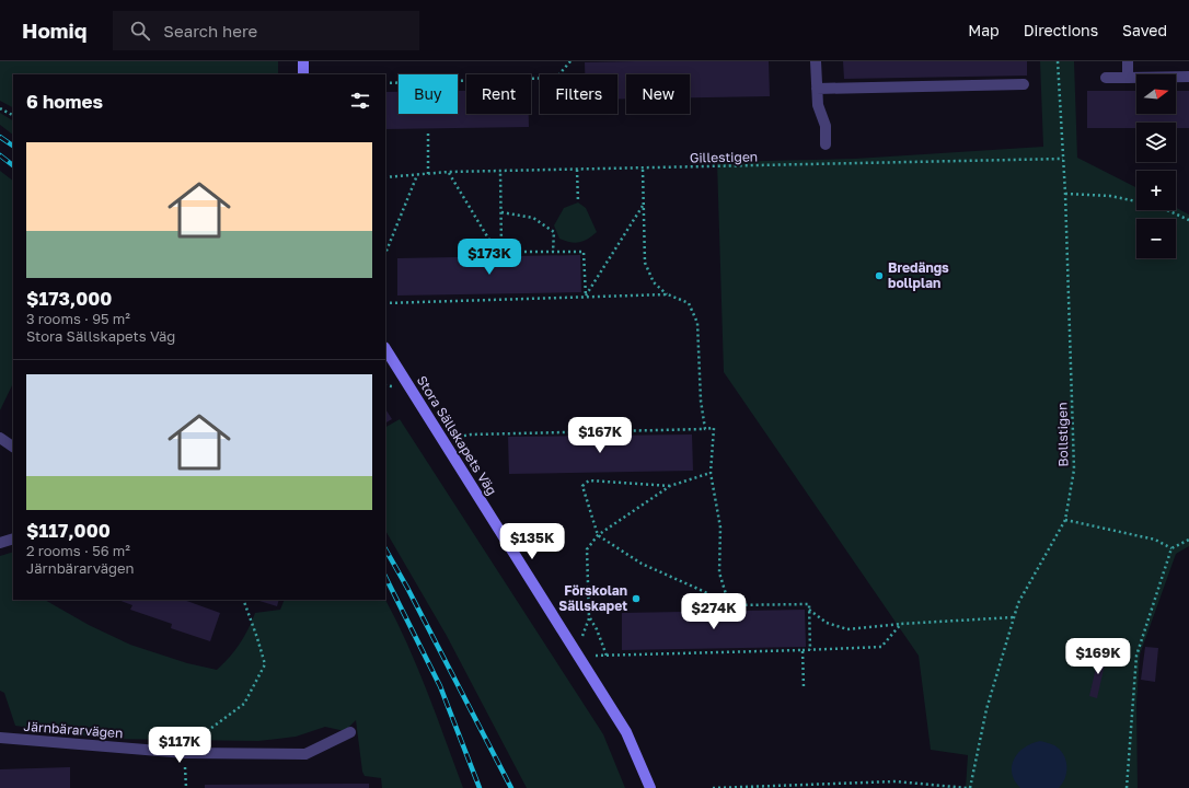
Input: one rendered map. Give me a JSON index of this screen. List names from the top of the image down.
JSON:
{
  "streets": {
    "street": ["Stora Sällskapets Väg", "Järnbärarvägen"],
    "path": ["Gillestigen", "Bollstigen"]
  },
  "crossings": [
    ["Gillestigen", "Bollstigen"]
  ],
  "places": ["Bredängs bollplan", "Förskolan Sällskapet"],
  "north": "right",
  "page": {
    "header": "Homiq",
    "search": "Search here",
    "nav": ["Map", "Directions", "Saved"],
    "map_buttons": ["+", "−"],
    "chip": [
      "Buy",
      "Rent",
      "Filters",
      "New"
    ],
    "heading": "6 homes",
    "list": [
      {
        "name": "$173,000",
        "note": "3 rooms · 95 m² · Stora Sällskapets Väg"
      },
      {
        "name": "$117,000",
        "note": "2 rooms · 56 m² · Järnbärarvägen"
      }
    ],
    "price": [
      "$173K",
      "$167K",
      "$135K",
      "$274K",
      "$169K",
      "$117K"
    ]
  }
}
